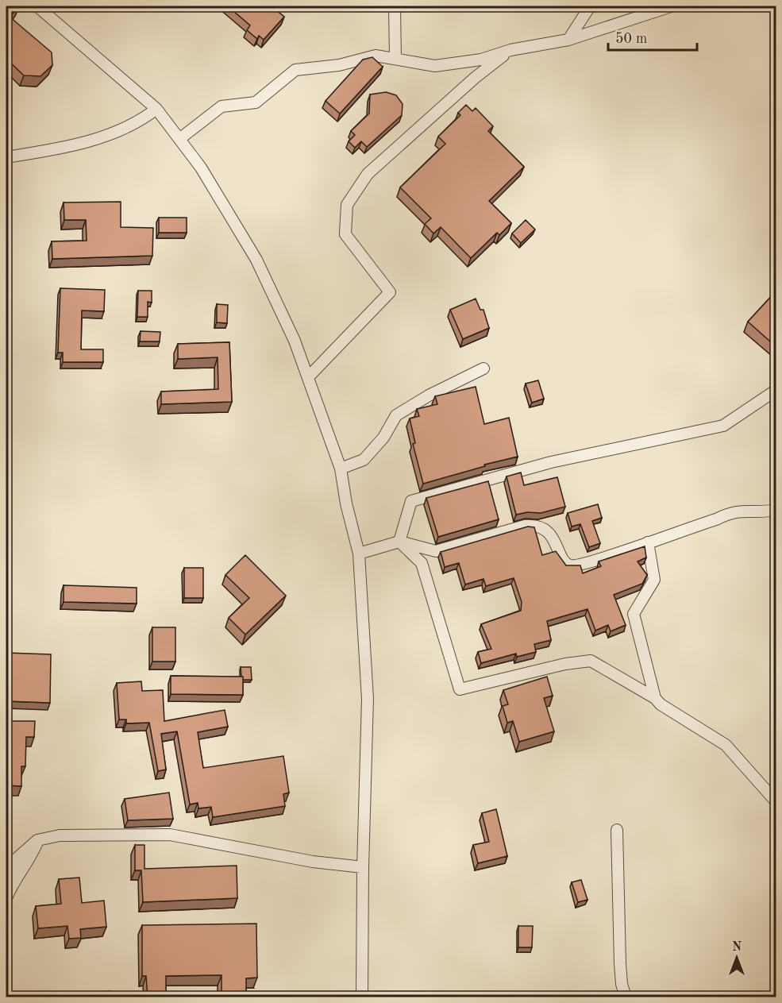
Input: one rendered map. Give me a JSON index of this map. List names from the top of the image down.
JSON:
{
  "scale_bar": "50 m",
  "north": "top"
}
